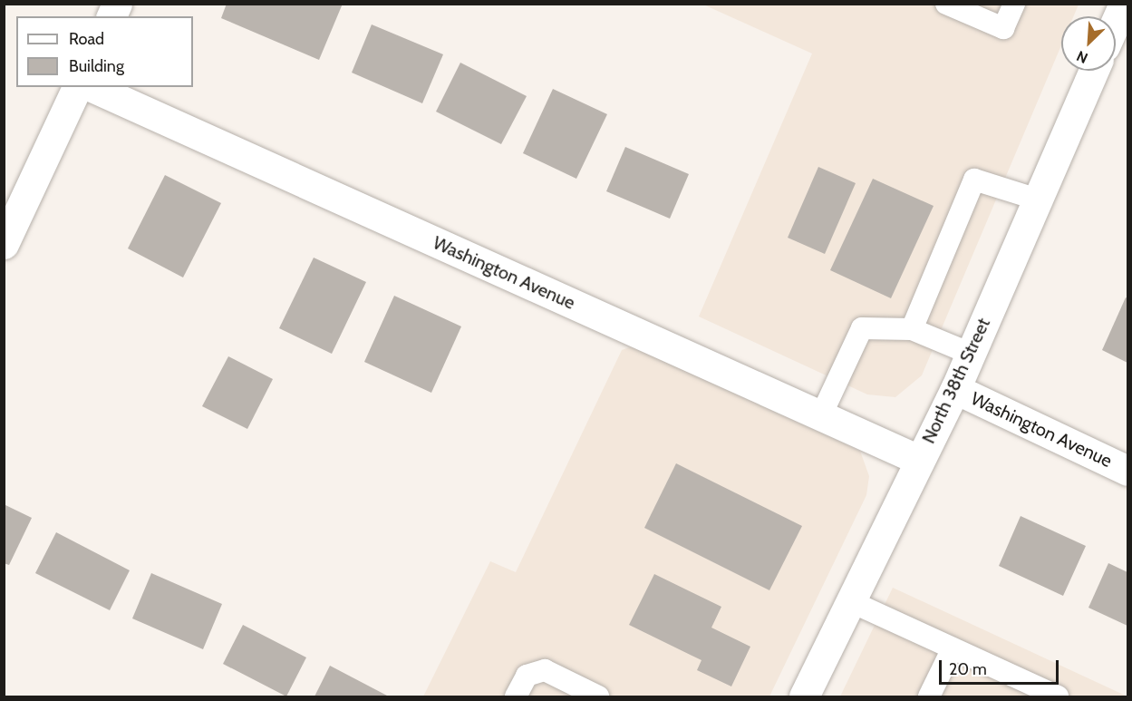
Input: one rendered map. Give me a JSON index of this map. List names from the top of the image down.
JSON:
{
  "streets": {
    "street": ["Washington Avenue", "North 38th Street"]
  },
  "crossings": [
    ["Washington Avenue", "North 38th Street"]
  ],
  "legend": ["Road", "Building"],
  "scale_bar": "20 m",
  "north": "bottom left"
}
